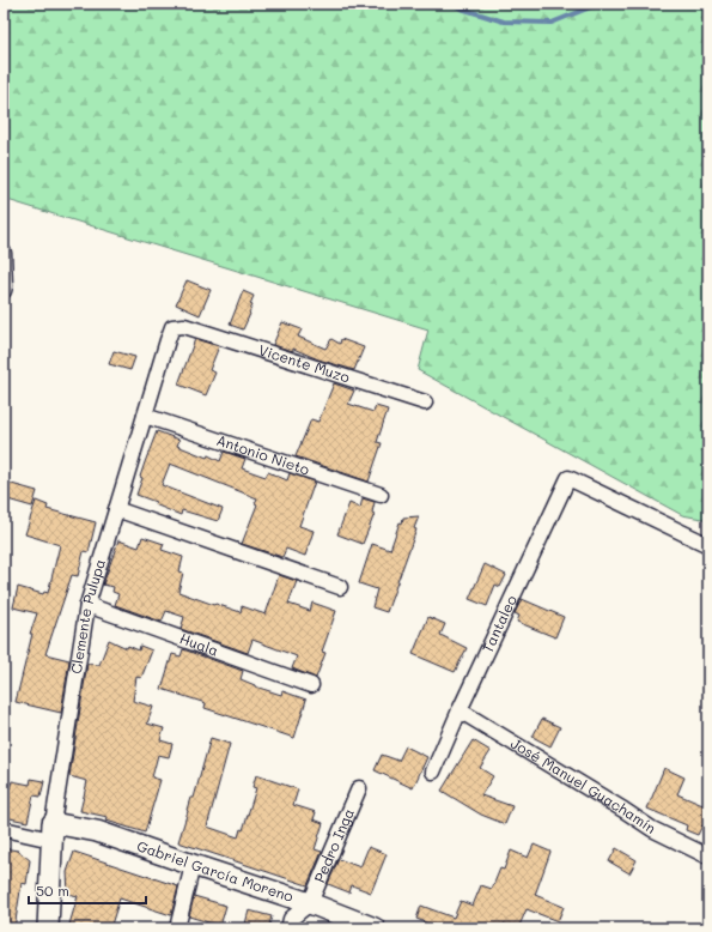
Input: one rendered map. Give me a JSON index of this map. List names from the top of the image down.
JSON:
{
  "streets": {
    "street": [
      "Vicente Muzo",
      "Antonio Nieto",
      "Clemente Pulupa",
      "Tantaleo",
      "Huala",
      "José Manuel Guachamín",
      "Pedro Inga",
      "Gabriel García Moreno"
    ]
  },
  "crossings": [
    ["Vicente Muzo", "Clemente Pulupa"],
    ["Antonio Nieto", "Clemente Pulupa"],
    ["Clemente Pulupa", "Huala"],
    ["Clemente Pulupa", "Gabriel García Moreno"],
    ["Tantaleo", "José Manuel Guachamín"],
    ["Pedro Inga", "Gabriel García Moreno"]
  ],
  "scale_bar": "50 m"
}
